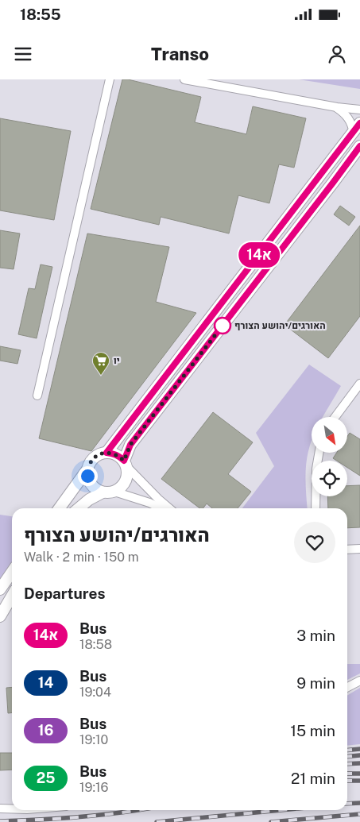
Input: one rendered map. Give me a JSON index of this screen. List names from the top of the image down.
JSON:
{
  "places": {
    "other": ["האורגים/יהושע הצורף"],
    "supermarket": ["יו"]
  },
  "lines": ["bus line 14א"],
  "north": "bottom right",
  "page": {
    "status": "18:55",
    "header": "Transo",
    "on_map": "14א",
    "heading": [
      ["האורגים/יהושע הצורף", "Walk · 2 min · 150 m"],
      "Departures"
    ],
    "list": [
      {
        "mark": "14א",
        "name": "Bus",
        "note": "18:58",
        "value": "3 min"
      },
      {
        "mark": "14",
        "name": "Bus",
        "note": "19:04",
        "value": "9 min"
      },
      {
        "mark": "16",
        "name": "Bus",
        "note": "19:10",
        "value": "15 min"
      },
      {
        "mark": "25",
        "name": "Bus",
        "note": "19:16",
        "value": "21 min"
      }
    ]
  }
}
